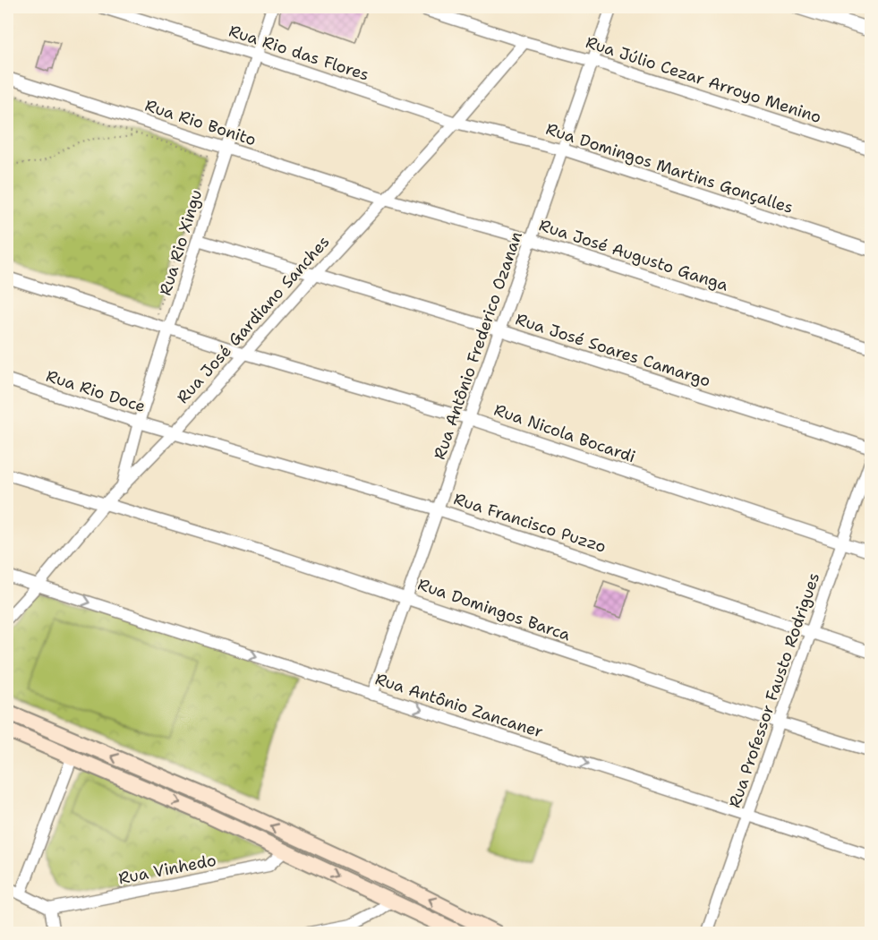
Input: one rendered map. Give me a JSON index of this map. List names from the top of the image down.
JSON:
{
  "streets": {
    "street": [
      "Rua Rio das Flores",
      "Rua Júlio Cezar Arroyo Menino",
      "Rua Rio Bonito",
      "Rua Domingos Martins Gonçalles",
      "Rua Rio Xingu",
      "Rua José Augusto Ganga",
      "Rua José Gardiano Sanches",
      "Rua Antônio Frederico Ozanan",
      "Rua José Soares Camargo",
      "Rua Rio Doce",
      "Rua Nicola Bocardi",
      "Rua Francisco Puzzo",
      "Rua Domingos Barca",
      "Rua Professor Fausto Rodrigues",
      "Rua Antônio Zancaner",
      "Rua Vinhedo"
    ]
  },
  "crossings": [
    ["Rua Rio das Flores", "Rua Domingos Martins Gonçalles"],
    ["Rua Rio das Flores", "Rua Rio Xingu"],
    ["Rua Rio das Flores", "Rua José Gardiano Sanches"],
    ["Rua Júlio Cezar Arroyo Menino", "Rua José Gardiano Sanches"],
    ["Rua Júlio Cezar Arroyo Menino", "Rua Antônio Frederico Ozanan"],
    ["Rua Rio Bonito", "Rua Rio Xingu"],
    ["Rua Rio Bonito", "Rua José Augusto Ganga"],
    ["Rua Rio Bonito", "Rua José Gardiano Sanches"],
    ["Rua Domingos Martins Gonçalles", "Rua José Gardiano Sanches"],
    ["Rua Domingos Martins Gonçalles", "Rua Antônio Frederico Ozanan"],
    ["Rua Rio Xingu", "Rua José Gardiano Sanches"],
    ["Rua Rio Xingu", "Rua José Soares Camargo"],
    ["Rua Rio Xingu", "Rua Rio Doce"],
    ["Rua Rio Xingu", "Rua Nicola Bocardi"],
    ["Rua José Augusto Ganga", "Rua José Gardiano Sanches"],
    ["Rua José Augusto Ganga", "Rua Antônio Frederico Ozanan"],
    ["Rua José Gardiano Sanches", "Rua José Soares Camargo"],
    ["Rua José Gardiano Sanches", "Rua Rio Doce"],
    ["Rua José Gardiano Sanches", "Rua Nicola Bocardi"],
    ["Rua José Gardiano Sanches", "Rua Francisco Puzzo"],
    ["Rua José Gardiano Sanches", "Rua Domingos Barca"],
    ["Rua José Gardiano Sanches", "Rua Antônio Zancaner"],
    ["Rua Antônio Frederico Ozanan", "Rua José Soares Camargo"],
    ["Rua Antônio Frederico Ozanan", "Rua Nicola Bocardi"],
    ["Rua Antônio Frederico Ozanan", "Rua Francisco Puzzo"],
    ["Rua Antônio Frederico Ozanan", "Rua Domingos Barca"],
    ["Rua Antônio Frederico Ozanan", "Rua Antônio Zancaner"],
    ["Rua Rio Doce", "Rua Francisco Puzzo"],
    ["Rua Nicola Bocardi", "Rua Professor Fausto Rodrigues"],
    ["Rua Francisco Puzzo", "Rua Professor Fausto Rodrigues"],
    ["Rua Domingos Barca", "Rua Professor Fausto Rodrigues"],
    ["Rua Professor Fausto Rodrigues", "Rua Antônio Zancaner"]
  ],
  "one_way": ["Rua Antônio Zancaner"]
}
